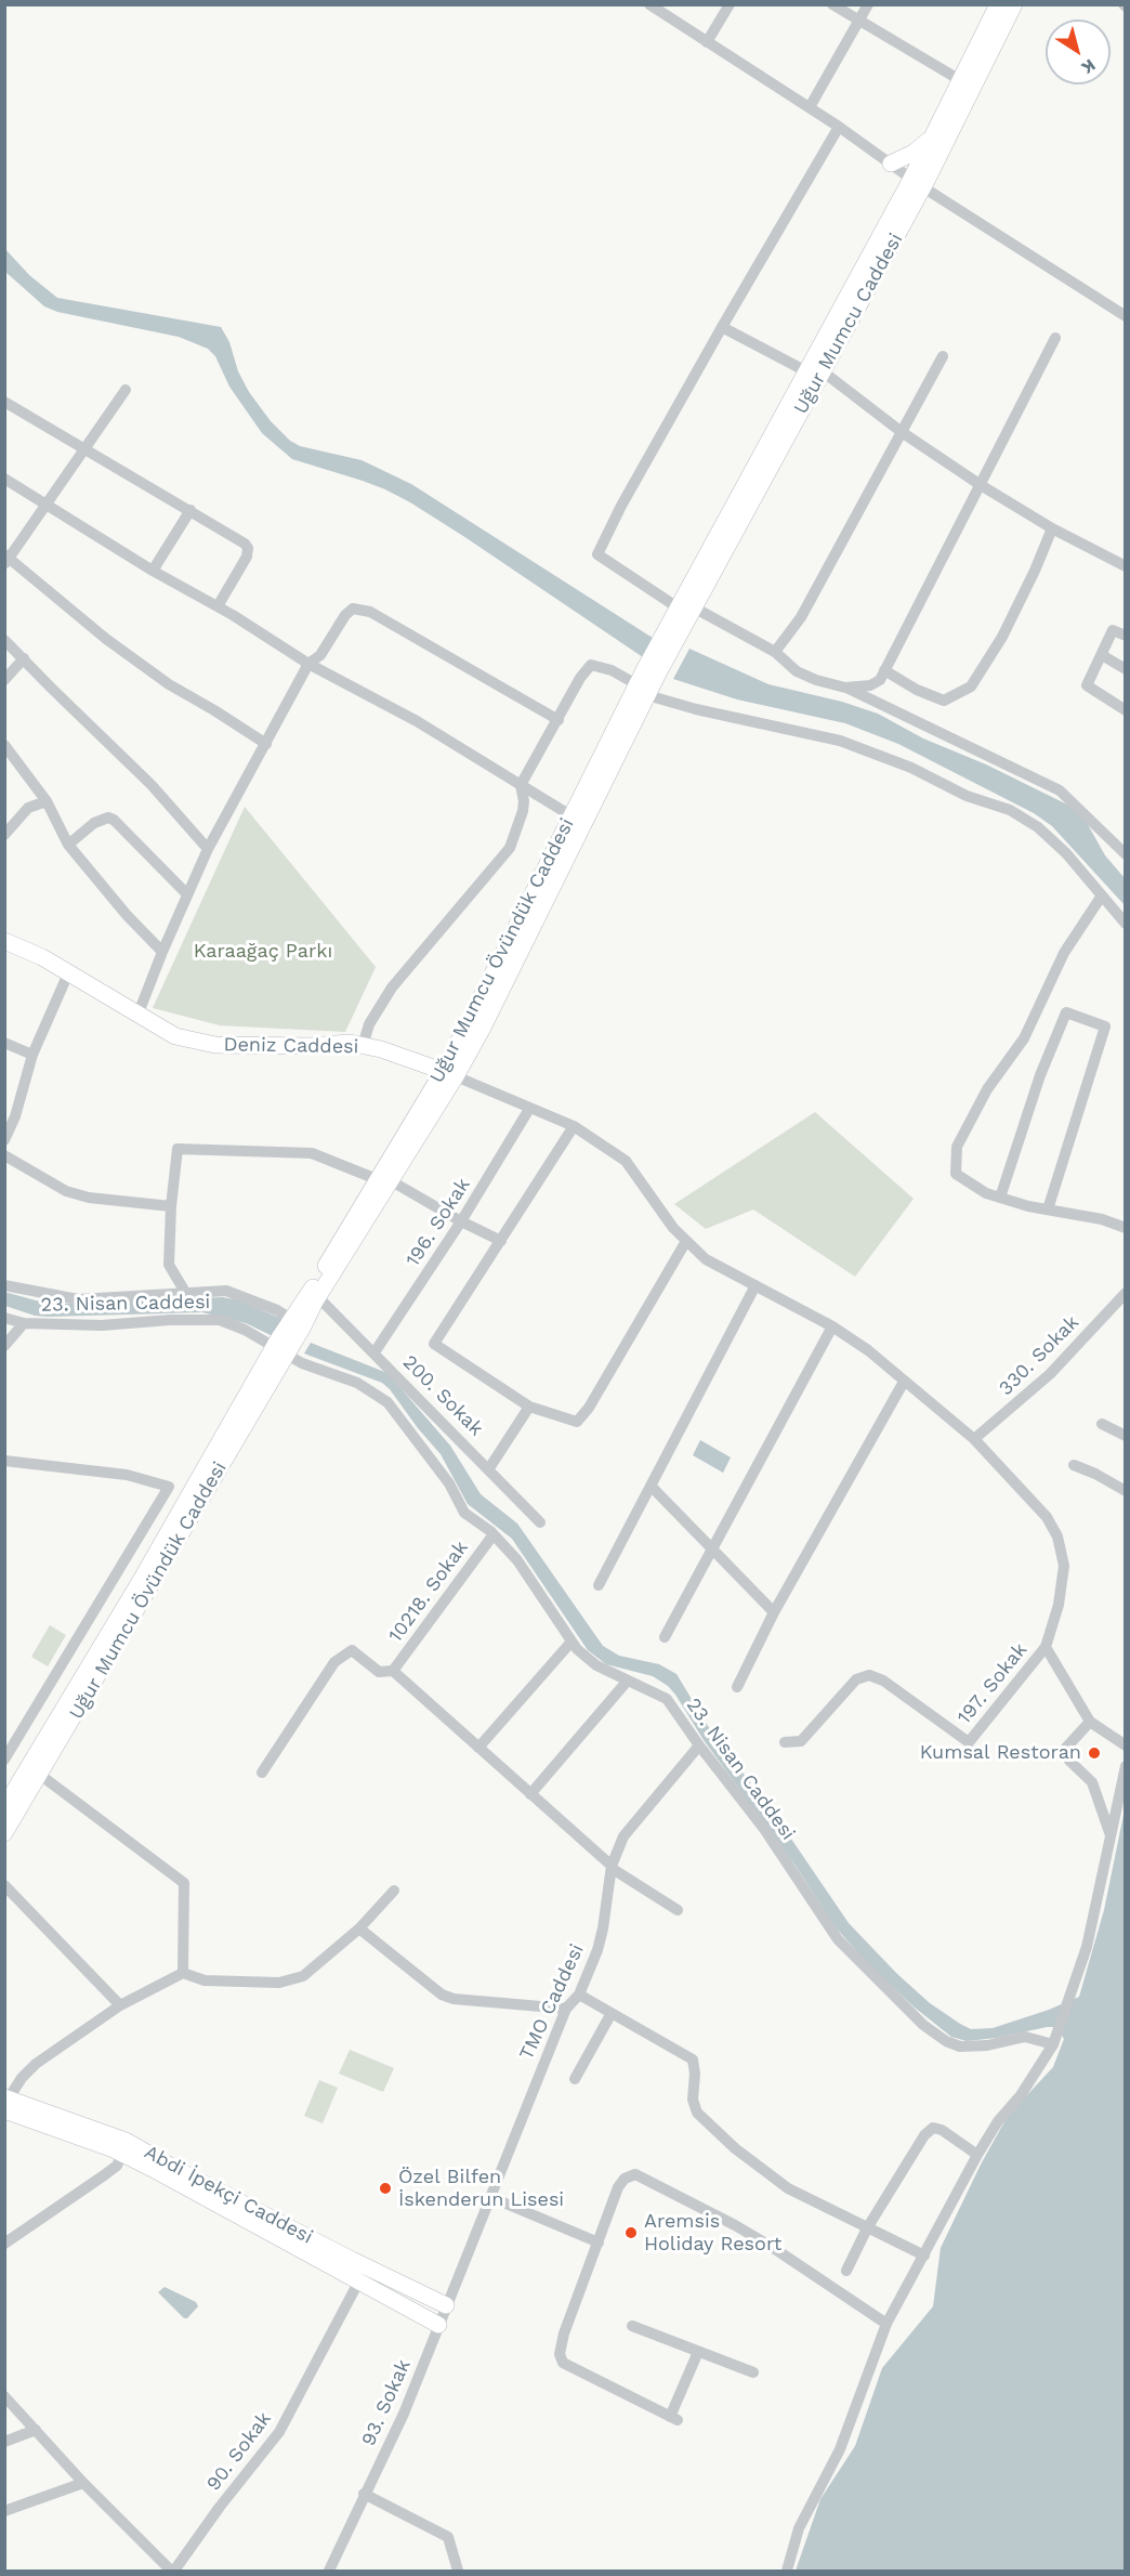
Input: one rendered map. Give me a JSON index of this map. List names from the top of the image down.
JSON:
{
  "streets": {
    "street": [
      "Uğur Mumcu Caddesi",
      "Uğur Mumcu Övündük Caddesi",
      "Deniz Caddesi",
      "196. Sokak",
      "23. Nisan Caddesi",
      "330. Sokak",
      "200. Sokak",
      "10218. Sokak",
      "197. Sokak",
      "TMO Caddesi",
      "Abdi İpekçi Caddesi",
      "93. Sokak",
      "90. Sokak"
    ]
  },
  "crossings": [
    ["Uğur Mumcu Caddesi", "Uğur Mumcu Övündük Caddesi"],
    ["Uğur Mumcu Övündük Caddesi", "Deniz Caddesi"],
    ["Uğur Mumcu Övündük Caddesi", "23. Nisan Caddesi"],
    ["Uğur Mumcu Övündük Caddesi", "200. Sokak"],
    ["196. Sokak", "200. Sokak"],
    ["23. Nisan Caddesi", "10218. Sokak"],
    ["23. Nisan Caddesi", "TMO Caddesi"],
    ["330. Sokak", "197. Sokak"],
    ["TMO Caddesi", "Abdi İpekçi Caddesi"],
    ["TMO Caddesi", "93. Sokak"],
    ["Abdi İpekçi Caddesi", "93. Sokak"],
    ["Abdi İpekçi Caddesi", "90. Sokak"]
  ],
  "parks": ["Karaağaç Parkı"],
  "places": ["Kumsal Restoran", "Özel Bilfen İskenderun Lisesi", "Aremsis Holiday Resort"],
  "north": "bottom right"
}
